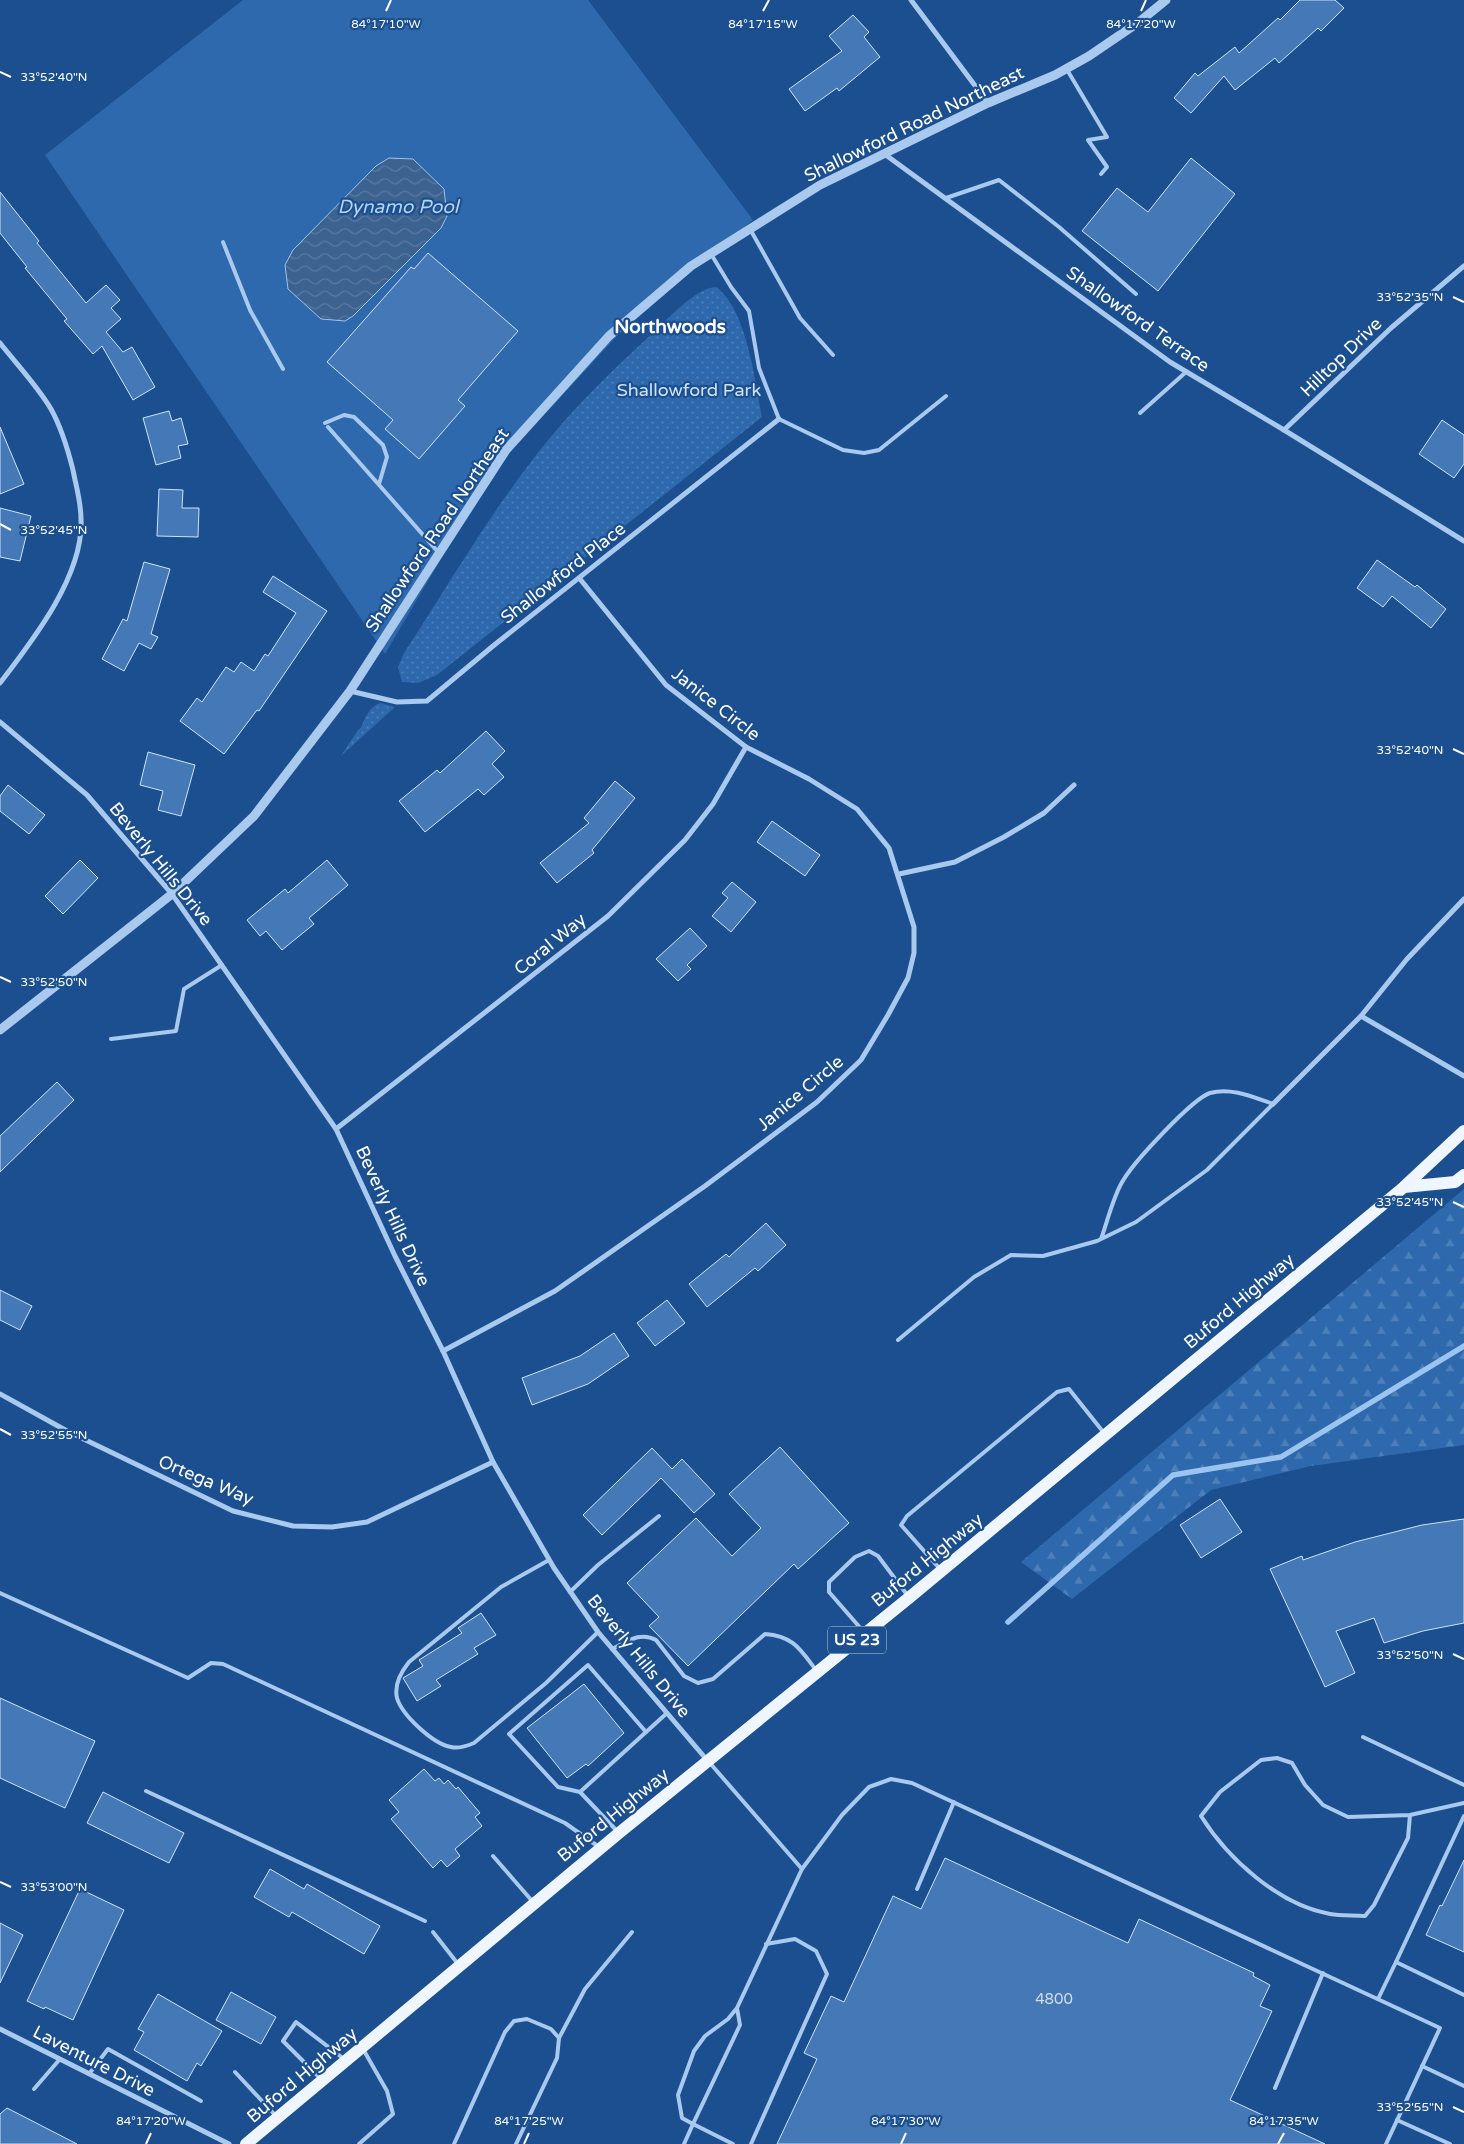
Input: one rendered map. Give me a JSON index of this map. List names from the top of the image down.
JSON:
{
  "streets": {
    "main road": ["Buford Highway", "US 23"],
    "street": [
      "Shallowford Road Northeast",
      "Shallowford Terrace",
      "Hilltop Drive",
      "Shallowford Place",
      "Janice Circle",
      "Beverly Hills Drive",
      "Coral Way",
      "Ortega Way",
      "Laventure Drive"
    ]
  },
  "crossings": [
    ["Shallowford Road Northeast", "Shallowford Terrace"],
    ["Shallowford Road Northeast", "Shallowford Place"],
    ["Shallowford Road Northeast", "Beverly Hills Drive"],
    ["Shallowford Terrace", "Hilltop Drive"],
    ["Shallowford Place", "Janice Circle"],
    ["Janice Circle", "Beverly Hills Drive"],
    ["Janice Circle", "Coral Way"],
    ["Beverly Hills Drive", "Coral Way"],
    ["Beverly Hills Drive", "Buford Highway"],
    ["Beverly Hills Drive", "Ortega Way"]
  ],
  "districts": ["Northwoods"],
  "water": ["Dynamo Pool"],
  "parks": ["Shallowford Park"],
  "house_numbers": ["4800"],
  "coordinates": [
    "84°17'10\"W",
    "84°17'15\"W",
    "84°17'20\"W",
    "33°52'40\"N",
    "33°52'35\"N",
    "33°52'45\"N",
    "33°52'50\"N",
    "33°52'55\"N",
    "33°53'00\"N",
    "84°17'25\"W",
    "84°17'30\"W",
    "84°17'35\"W"
  ]
}
